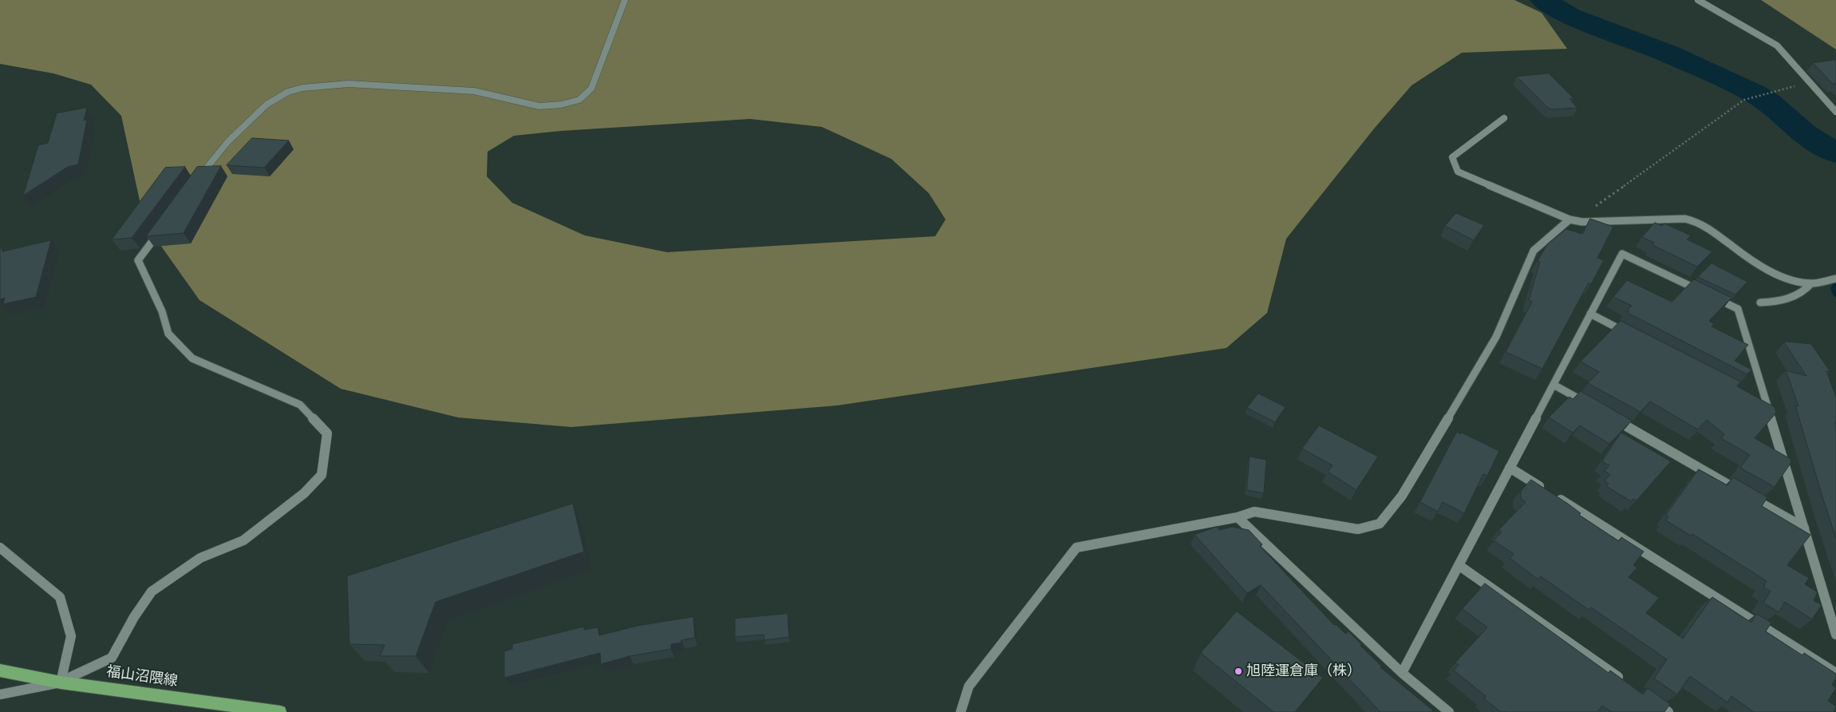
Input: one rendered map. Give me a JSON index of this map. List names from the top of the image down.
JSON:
{
  "streets": {
    "main road": ["福山沼隈線"]
  },
  "places": ["旭陸運倉庫（株）"]
}
